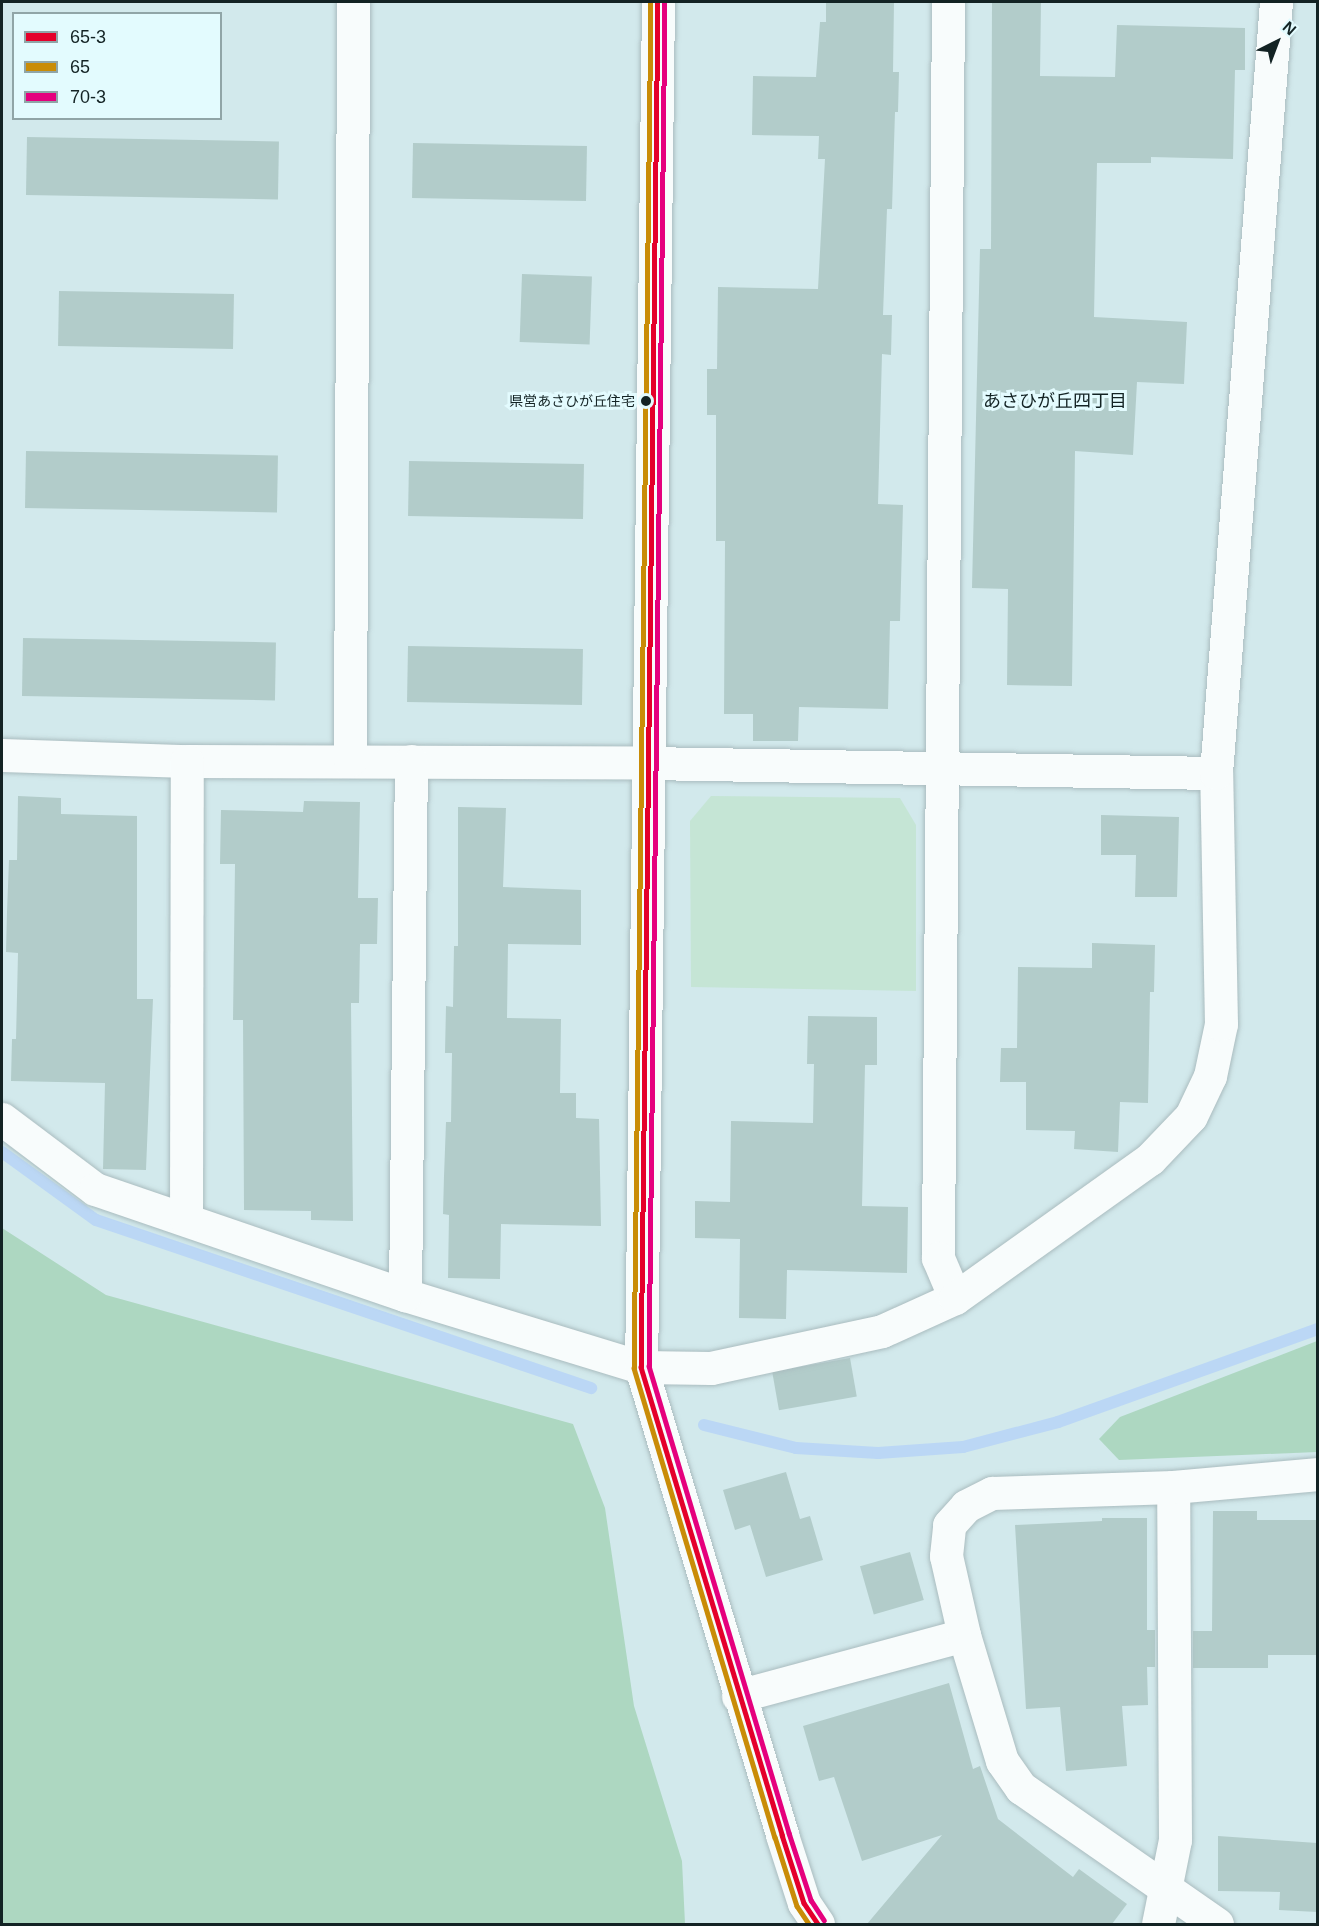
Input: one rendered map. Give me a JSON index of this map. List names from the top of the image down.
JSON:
{
  "districts": ["あさひが丘四丁目"],
  "places": ["県営あさひが丘住宅"],
  "lines": ["transit line 65-3", "transit line 65", "transit line 70-3"],
  "legend": ["65-3", "65", "70-3"],
  "north": "top right"
}
